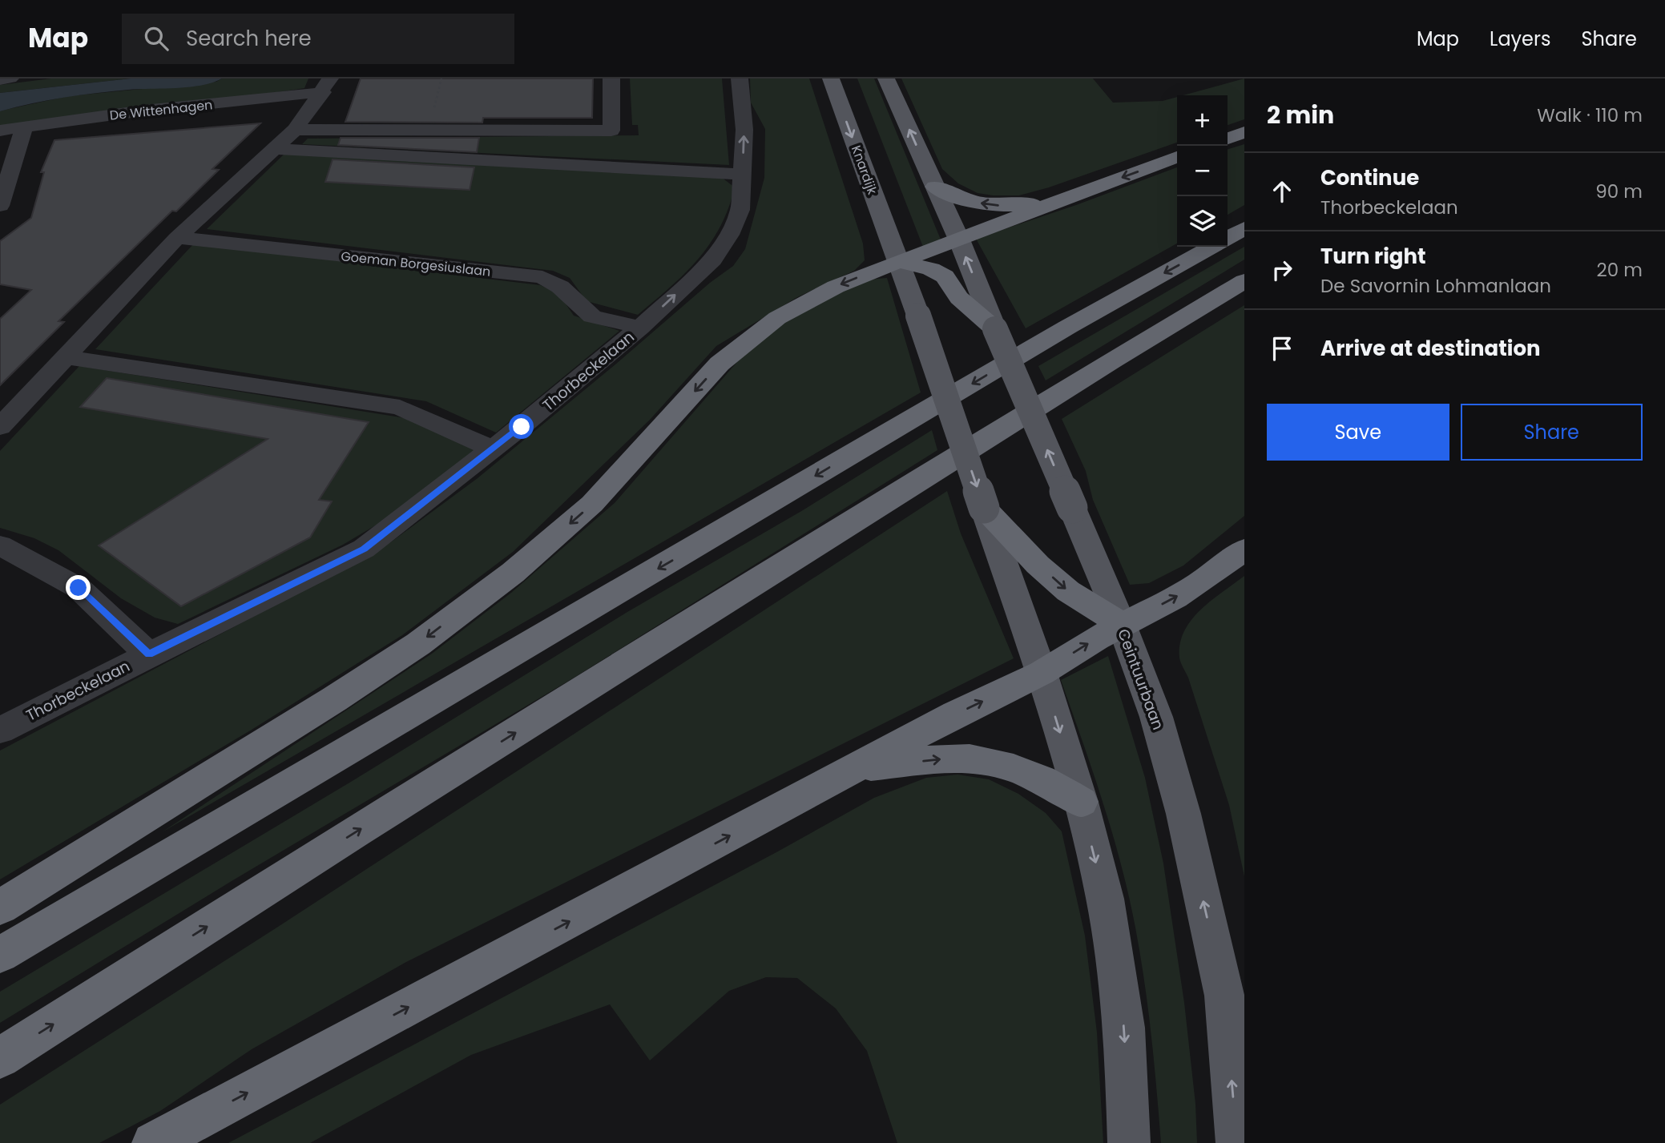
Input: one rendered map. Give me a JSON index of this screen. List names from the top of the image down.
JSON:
{
  "streets": {
    "main road": ["Knardijk", "Ceintuurbaan"],
    "street": ["De Wittenhagen", "Goeman Borgesiuslaan", "Thorbeckelaan"]
  },
  "crossings": [
    ["Goeman Borgesiuslaan", "Thorbeckelaan"]
  ],
  "page": {
    "header": "Map",
    "search": "Search here",
    "nav": ["Map", "Layers", "Share"],
    "heading": ["2 min", "Walk · 110 m"],
    "map_buttons": ["+", "−"],
    "list": [
      ["Continue", "Thorbeckelaan", "90 m"],
      ["Turn right", "De Savornin Lohmanlaan", "20 m"],
      "Arrive at destination"
    ],
    "buttons": ["Save", "Share"]
  }
}
